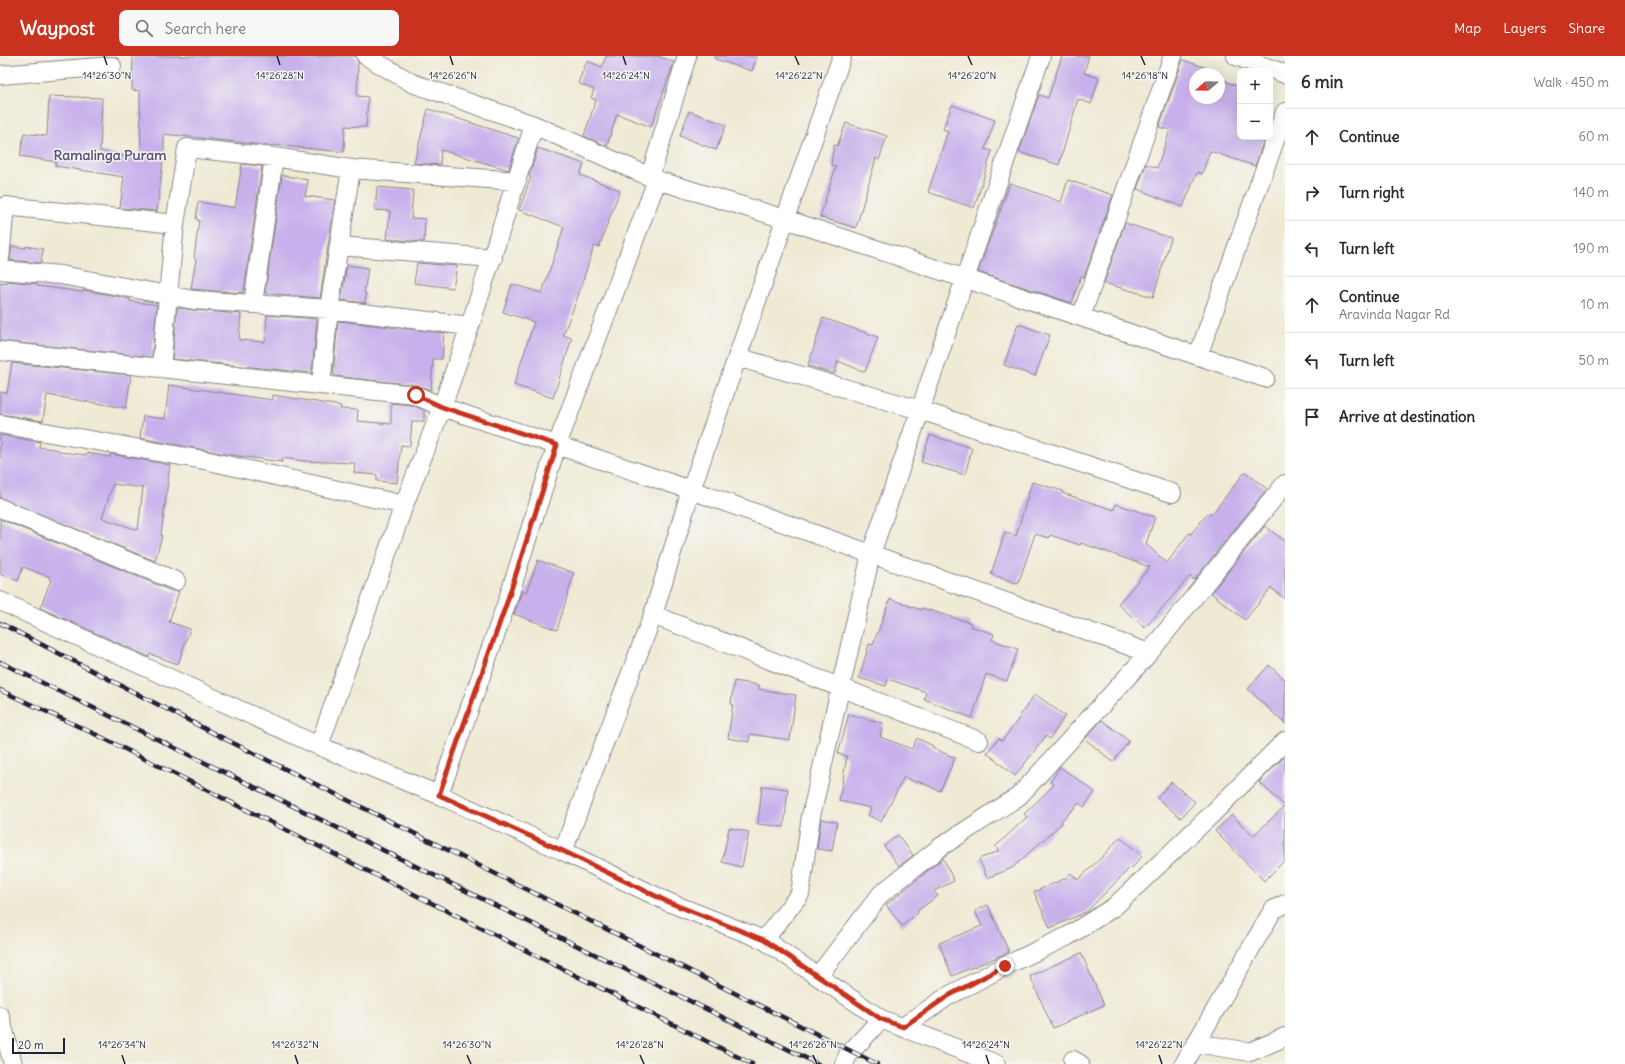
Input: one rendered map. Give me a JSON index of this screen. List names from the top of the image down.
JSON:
{
  "districts": ["Ramalinga Puram"],
  "scale_bar": "20 m",
  "north": "left",
  "page": {
    "header": "Waypost",
    "search": "Search here",
    "nav": ["Map", "Layers", "Share"],
    "heading": ["6 min", "Walk · 450 m"],
    "map_buttons": ["+", "−"],
    "list": [
      ["Continue", "60 m"],
      ["Turn right", "140 m"],
      ["Turn left", "190 m"],
      ["Continue", "Aravinda Nagar Rd", "10 m"],
      ["Turn left", "50 m"],
      "Arrive at destination"
    ],
    "scale": "20 m"
  },
  "coordinates": [
    "14°26'24\"N",
    "14°26'30\"N",
    "14°26'28\"N",
    "14°26'26\"N",
    "14°26'22\"N",
    "14°26'20\"N",
    "14°26'18\"N",
    "14°26'34\"N",
    "14°26'32\"N"
  ]
}
